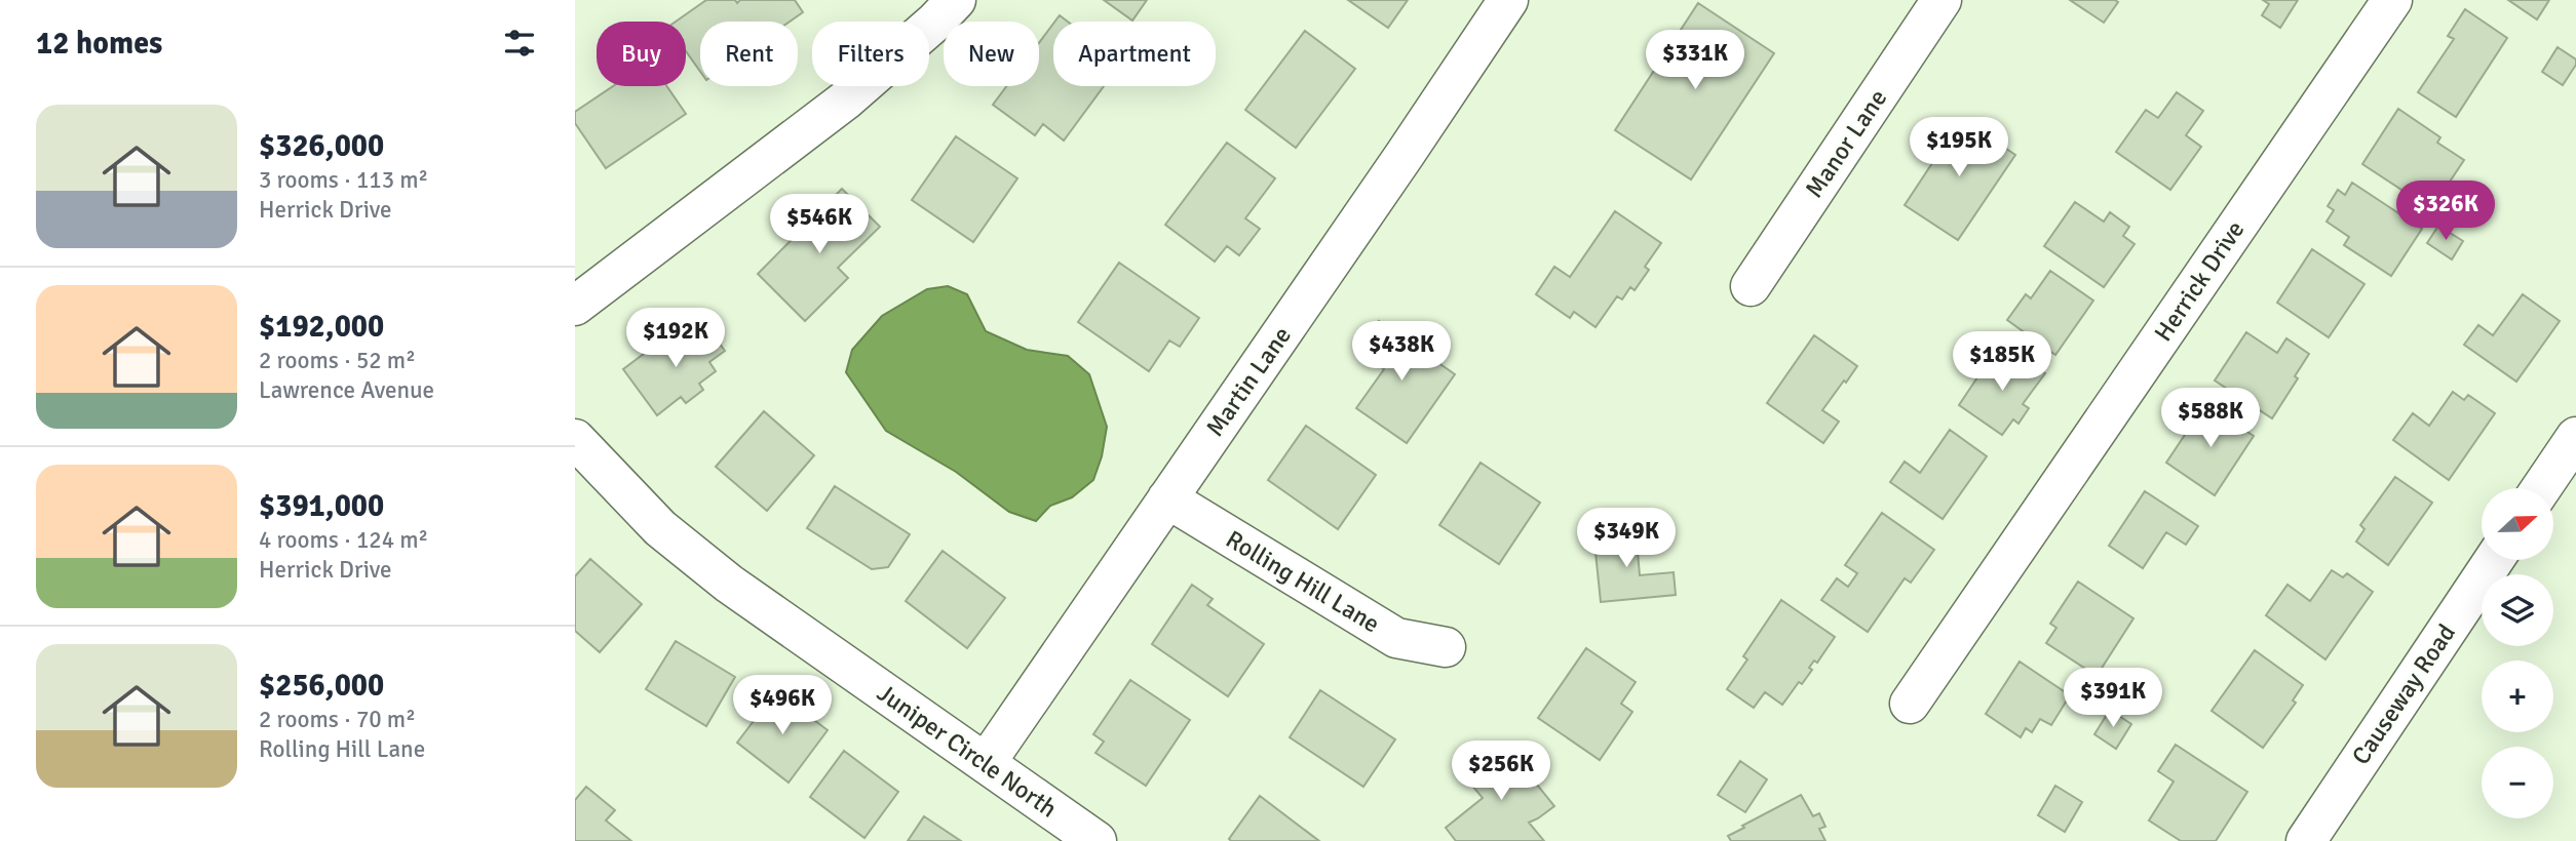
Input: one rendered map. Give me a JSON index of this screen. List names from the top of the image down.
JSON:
{
  "streets": {
    "street": [
      "Manor Lane",
      "Herrick Drive",
      "Martin Lane",
      "Rolling Hill Lane",
      "Causeway Road",
      "Juniper Circle North"
    ]
  },
  "crossings": [
    ["Martin Lane", "Rolling Hill Lane"],
    ["Martin Lane", "Juniper Circle North"]
  ],
  "north": "right",
  "page": {
    "heading": "12 homes",
    "chip": [
      "Buy",
      "Rent",
      "Filters",
      "New",
      "Apartment"
    ],
    "price": [
      "$331K",
      "$195K",
      "$326K",
      "$546K",
      "$192K",
      "$438K",
      "$185K",
      "$588K",
      "$349K",
      "$391K",
      "$496K",
      "$256K"
    ],
    "list": [
      {
        "name": "$326,000",
        "note": "3 rooms · 113 m² · Herrick Drive"
      },
      {
        "name": "$192,000",
        "note": "2 rooms · 52 m² · Lawrence Avenue"
      },
      {
        "name": "$391,000",
        "note": "4 rooms · 124 m² · Herrick Drive"
      },
      {
        "name": "$256,000",
        "note": "2 rooms · 70 m² · Rolling Hill Lane"
      }
    ],
    "map_buttons": ["+", "−"]
  }
}
